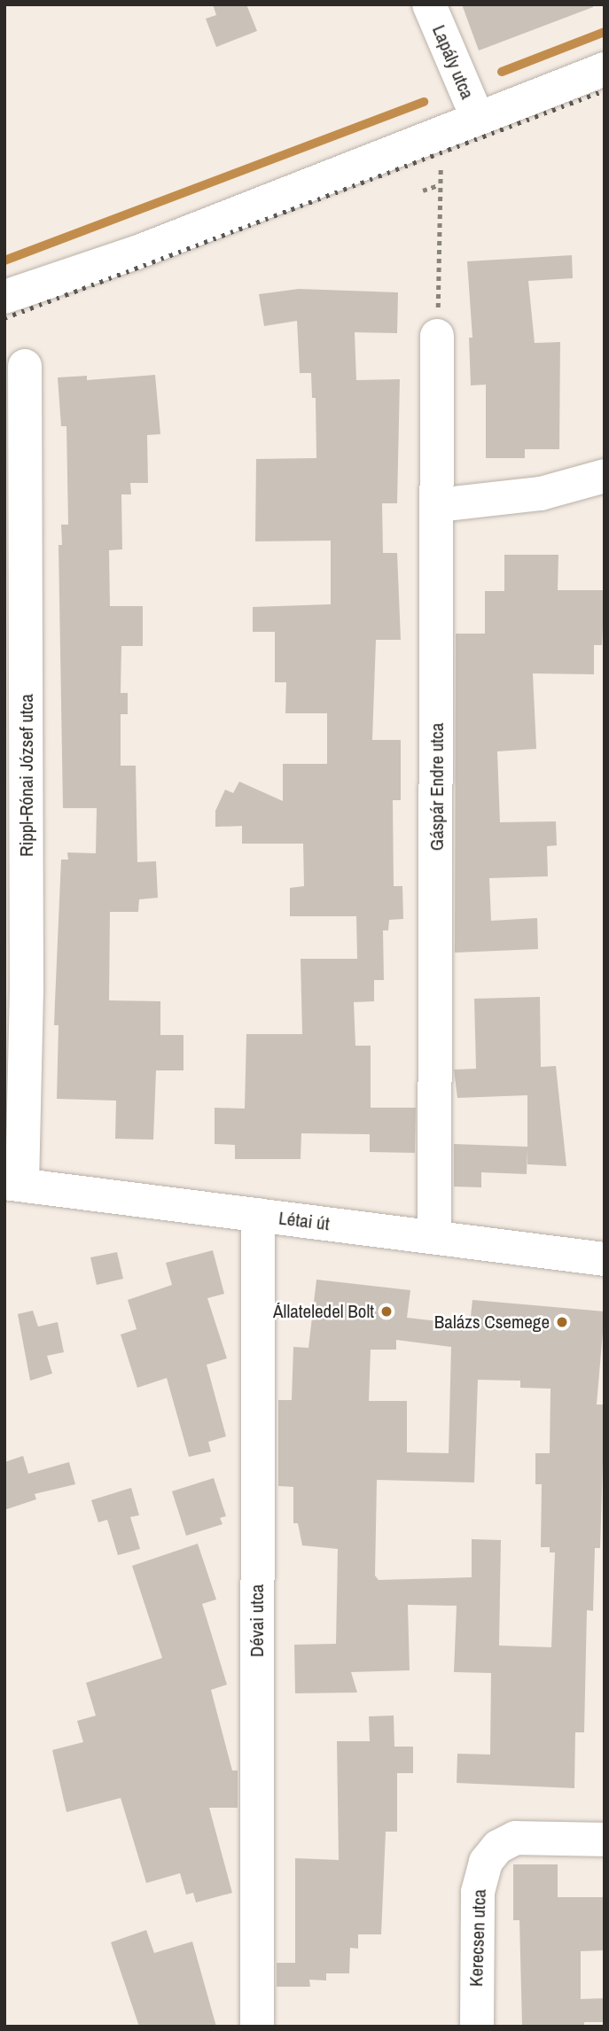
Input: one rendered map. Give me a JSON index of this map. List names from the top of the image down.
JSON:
{
  "streets": {
    "street": [
      "Lapály utca",
      "Rippl-Rónai József utca",
      "Gáspár Endre utca",
      "Létai út",
      "Dévai utca",
      "Kerecsen utca"
    ]
  },
  "crossings": [
    ["Rippl-Rónai József utca", "Létai út"],
    ["Gáspár Endre utca", "Létai út"],
    ["Létai út", "Dévai utca"]
  ],
  "places": ["Állateledel Bolt", "Balázs Csemege"]
}
